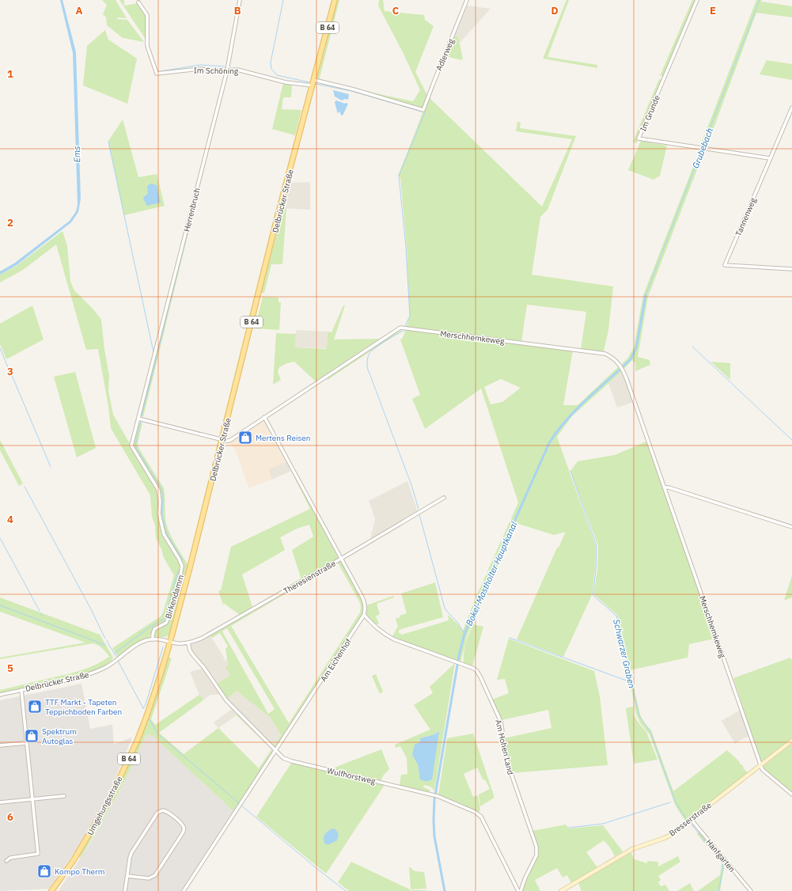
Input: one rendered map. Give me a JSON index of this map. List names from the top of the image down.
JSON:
{
  "streets": {
    "main road": ["B 64", "Delbrücker Straße", "Umgehungsstraße"],
    "street": [
      "Adlerweg",
      "Im Schöning",
      "Im Grunde",
      "Herrenbruch",
      "Tannenweg",
      "Merschhemkeweg",
      "Theresienstraße",
      "Birkendamm",
      "Am Eichenhof",
      "Am Hohen Land",
      "Wulfhorstweg",
      "Bresserstraße",
      "Hanfgarten"
    ]
  },
  "crossings": [
    ["Adlerweg", "Delbrücker Straße"],
    ["Im Schöning", "Delbrücker Straße"],
    ["Im Schöning", "Herrenbruch"],
    ["Im Grunde", "Tannenweg"],
    ["Delbrücker Straße", "Merschhemkeweg"],
    ["Delbrücker Straße", "Theresienstraße"],
    ["Delbrücker Straße", "Birkendamm"],
    ["Delbrücker Straße", "Umgehungsstraße"],
    ["Herrenbruch", "Birkendamm"],
    ["Merschhemkeweg", "Bresserstraße"],
    ["Theresienstraße", "Wulfhorstweg"],
    ["Theresienstraße", "Umgehungsstraße"],
    ["Am Eichenhof", "Am Hohen Land"],
    ["Am Eichenhof", "Wulfhorstweg"],
    ["Am Hohen Land", "Wulfhorstweg"],
    ["Bresserstraße", "Hanfgarten"]
  ],
  "water": [
    "Grubebach",
    "Ems",
    "Bokel-Mastholter Hauptkanal",
    "Schwarzer Graben"
  ],
  "places": {
    "shop": [
      "Mertens Reisen",
      "TTF Markt - Tapeten Teppichboden Farben",
      "Spektrum Autoglas",
      "Kompo Therm"
    ]
  },
  "grid": {
    "columns": [
      "A",
      "B",
      "C",
      "D",
      "E"
    ],
    "rows": [
      "1",
      "2",
      "3",
      "4",
      "5",
      "6"
    ]
  }
}
